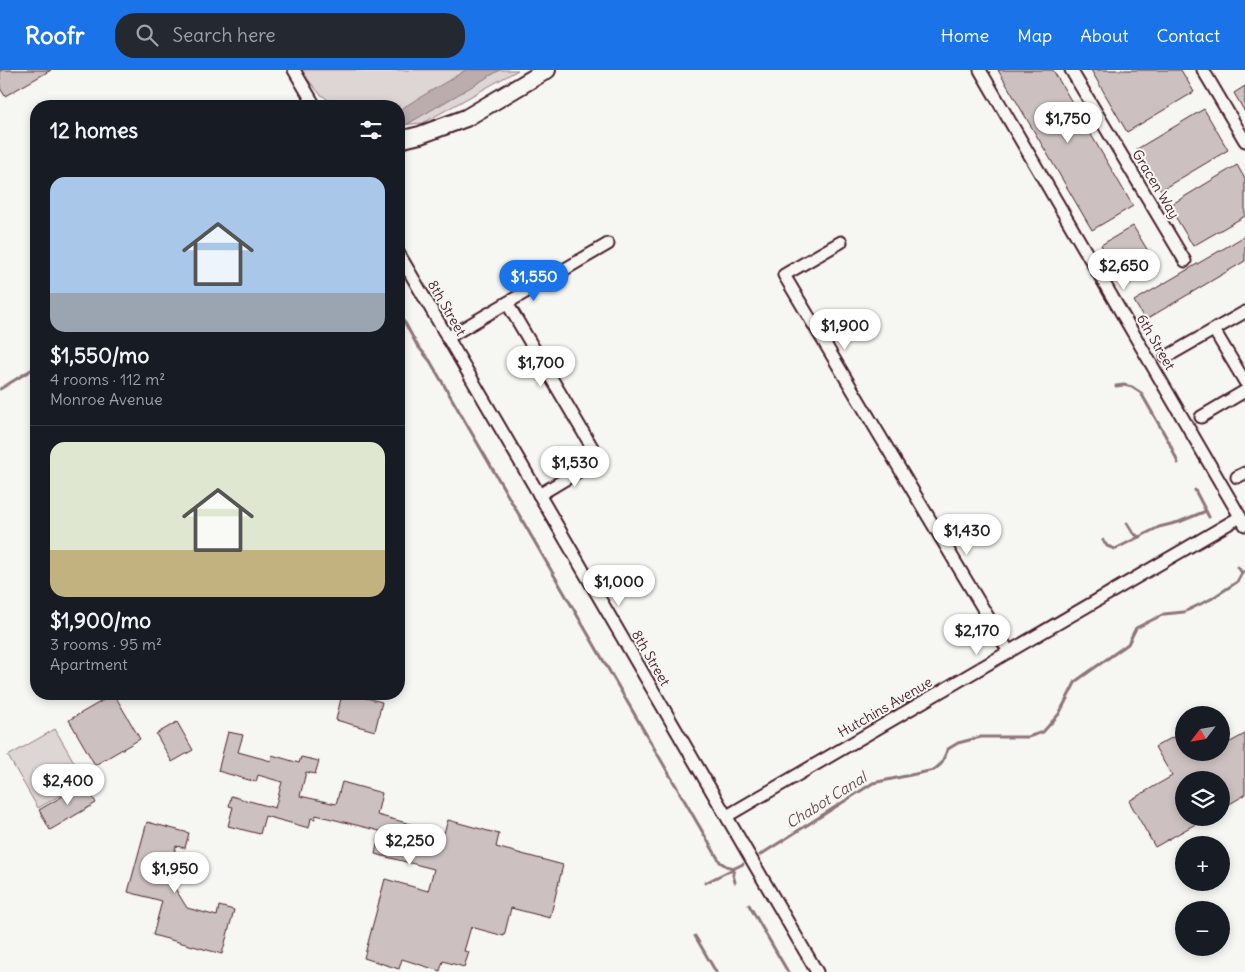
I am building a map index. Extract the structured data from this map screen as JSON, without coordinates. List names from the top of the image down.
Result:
{
  "streets": {
    "street": [
      "Gracen Way",
      "8th Street",
      "6th Street",
      "Hutchins Avenue"
    ]
  },
  "crossings": [
    ["8th Street", "Hutchins Avenue"],
    ["6th Street", "Hutchins Avenue"]
  ],
  "water": ["Chabot Canal"],
  "north": "bottom left",
  "page": {
    "header": "Roofr",
    "search": "Search here",
    "nav": [
      "Home",
      "Map",
      "About",
      "Contact"
    ],
    "heading": "12 homes",
    "price": [
      "$1,750",
      "$2,650",
      "$1,550",
      "$1,900",
      "$1,700",
      "$1,530",
      "$1,430",
      "$1,000",
      "$2,170",
      "$2,400",
      "$2,250",
      "$1,950"
    ],
    "list": [
      {
        "name": "$1,550/mo",
        "note": "4 rooms · 112 m² · Monroe Avenue"
      },
      {
        "name": "$1,900/mo",
        "note": "3 rooms · 95 m² · Apartment"
      }
    ],
    "map_buttons": ["+", "−"]
  }
}
